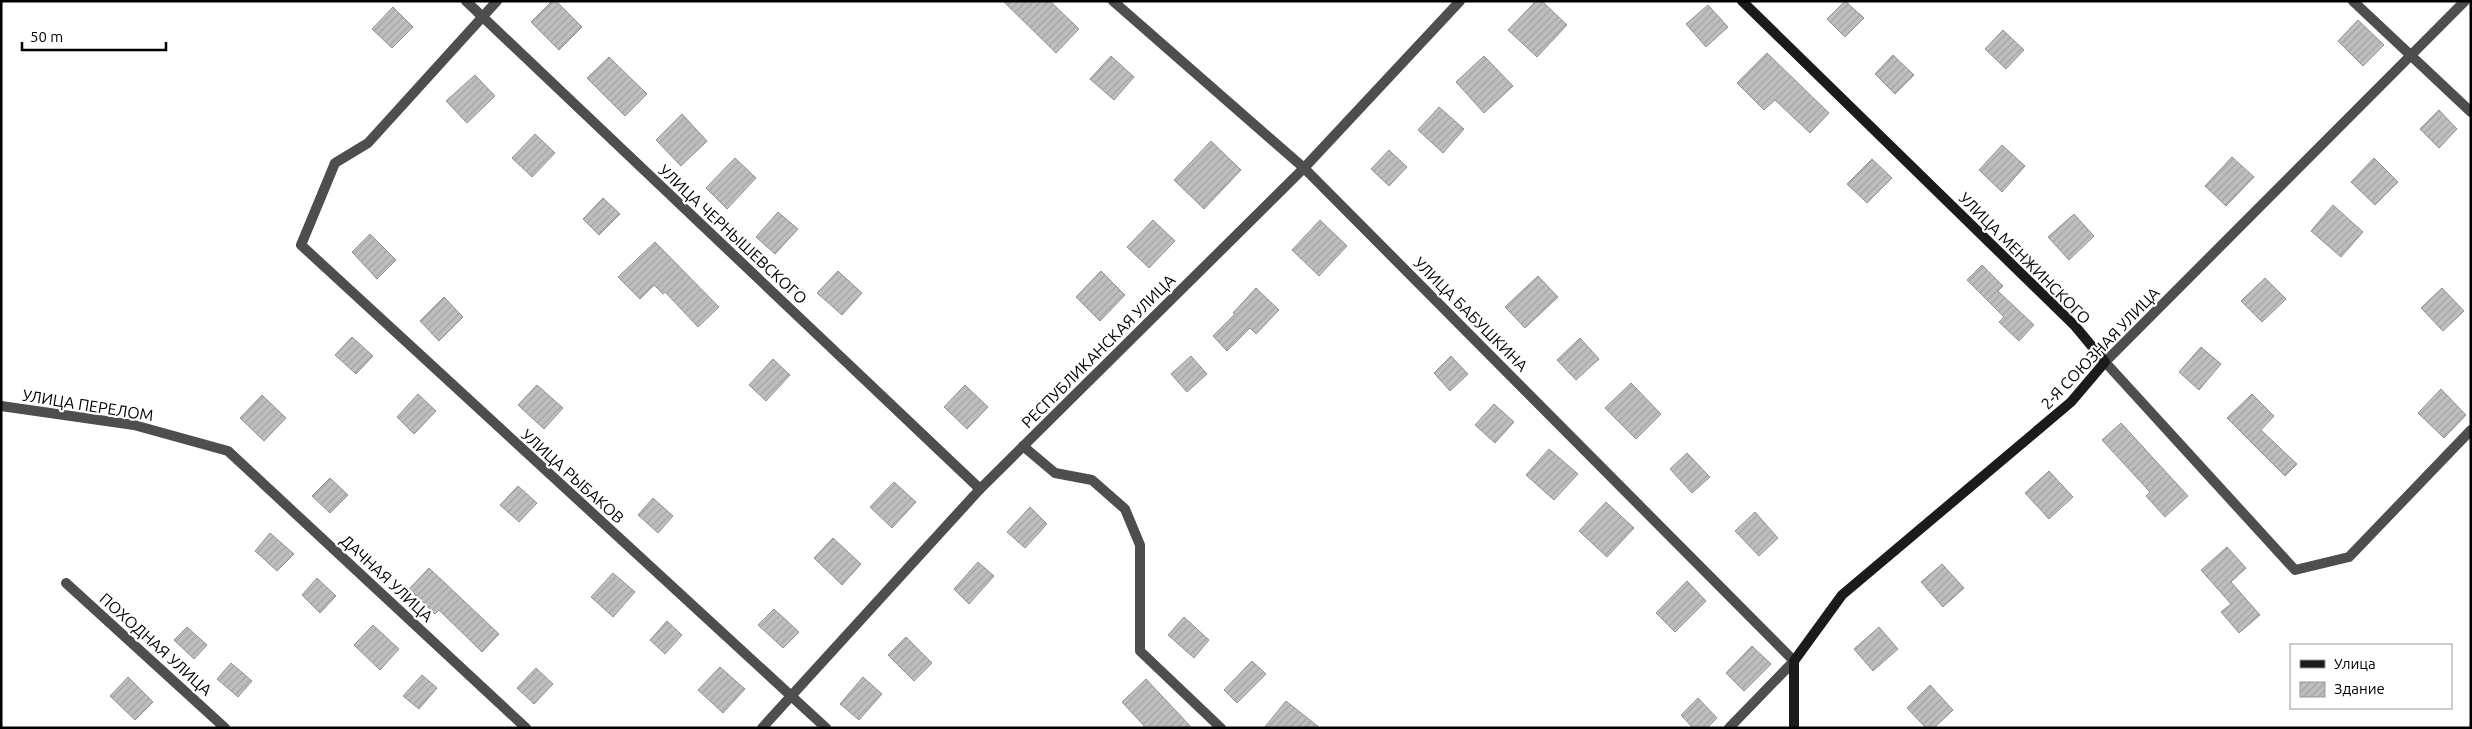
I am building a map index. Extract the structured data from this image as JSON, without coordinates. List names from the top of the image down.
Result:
{
  "streets": {
    "main road": ["УЛИЦА МЕНЖИНСКОГО", "2-Я СОЮЗНАЯ УЛИЦА"],
    "street": [
      "УЛИЦА ЧЕРНЫШЕВСКОГО",
      "УЛИЦА БАБУШКИНА",
      "РЕСПУБЛИКАНСКАЯ УЛИЦА",
      "УЛИЦА ПЕРЕЛОМ",
      "УЛИЦА РЫБАКОВ",
      "ДАЧНАЯ УЛИЦА",
      "ПОХОДНАЯ УЛИЦА"
    ]
  },
  "crossings": [
    ["УЛИЦА ЧЕРНЫШЕВСКОГО", "РЕСПУБЛИКАНСКАЯ УЛИЦА"],
    ["УЛИЦА ЧЕРНЫШЕВСКОГО", "УЛИЦА РЫБАКОВ"],
    ["УЛИЦА МЕНЖИНСКОГО", "2-Я СОЮЗНАЯ УЛИЦА"],
    ["УЛИЦА БАБУШКИНА", "2-Я СОЮЗНАЯ УЛИЦА"],
    ["УЛИЦА БАБУШКИНА", "РЕСПУБЛИКАНСКАЯ УЛИЦА"],
    ["РЕСПУБЛИКАНСКАЯ УЛИЦА", "УЛИЦА РЫБАКОВ"],
    ["УЛИЦА ПЕРЕЛОМ", "ДАЧНАЯ УЛИЦА"]
  ],
  "legend": ["Улица", "Здание"],
  "scale_bar": "50 m"
}
